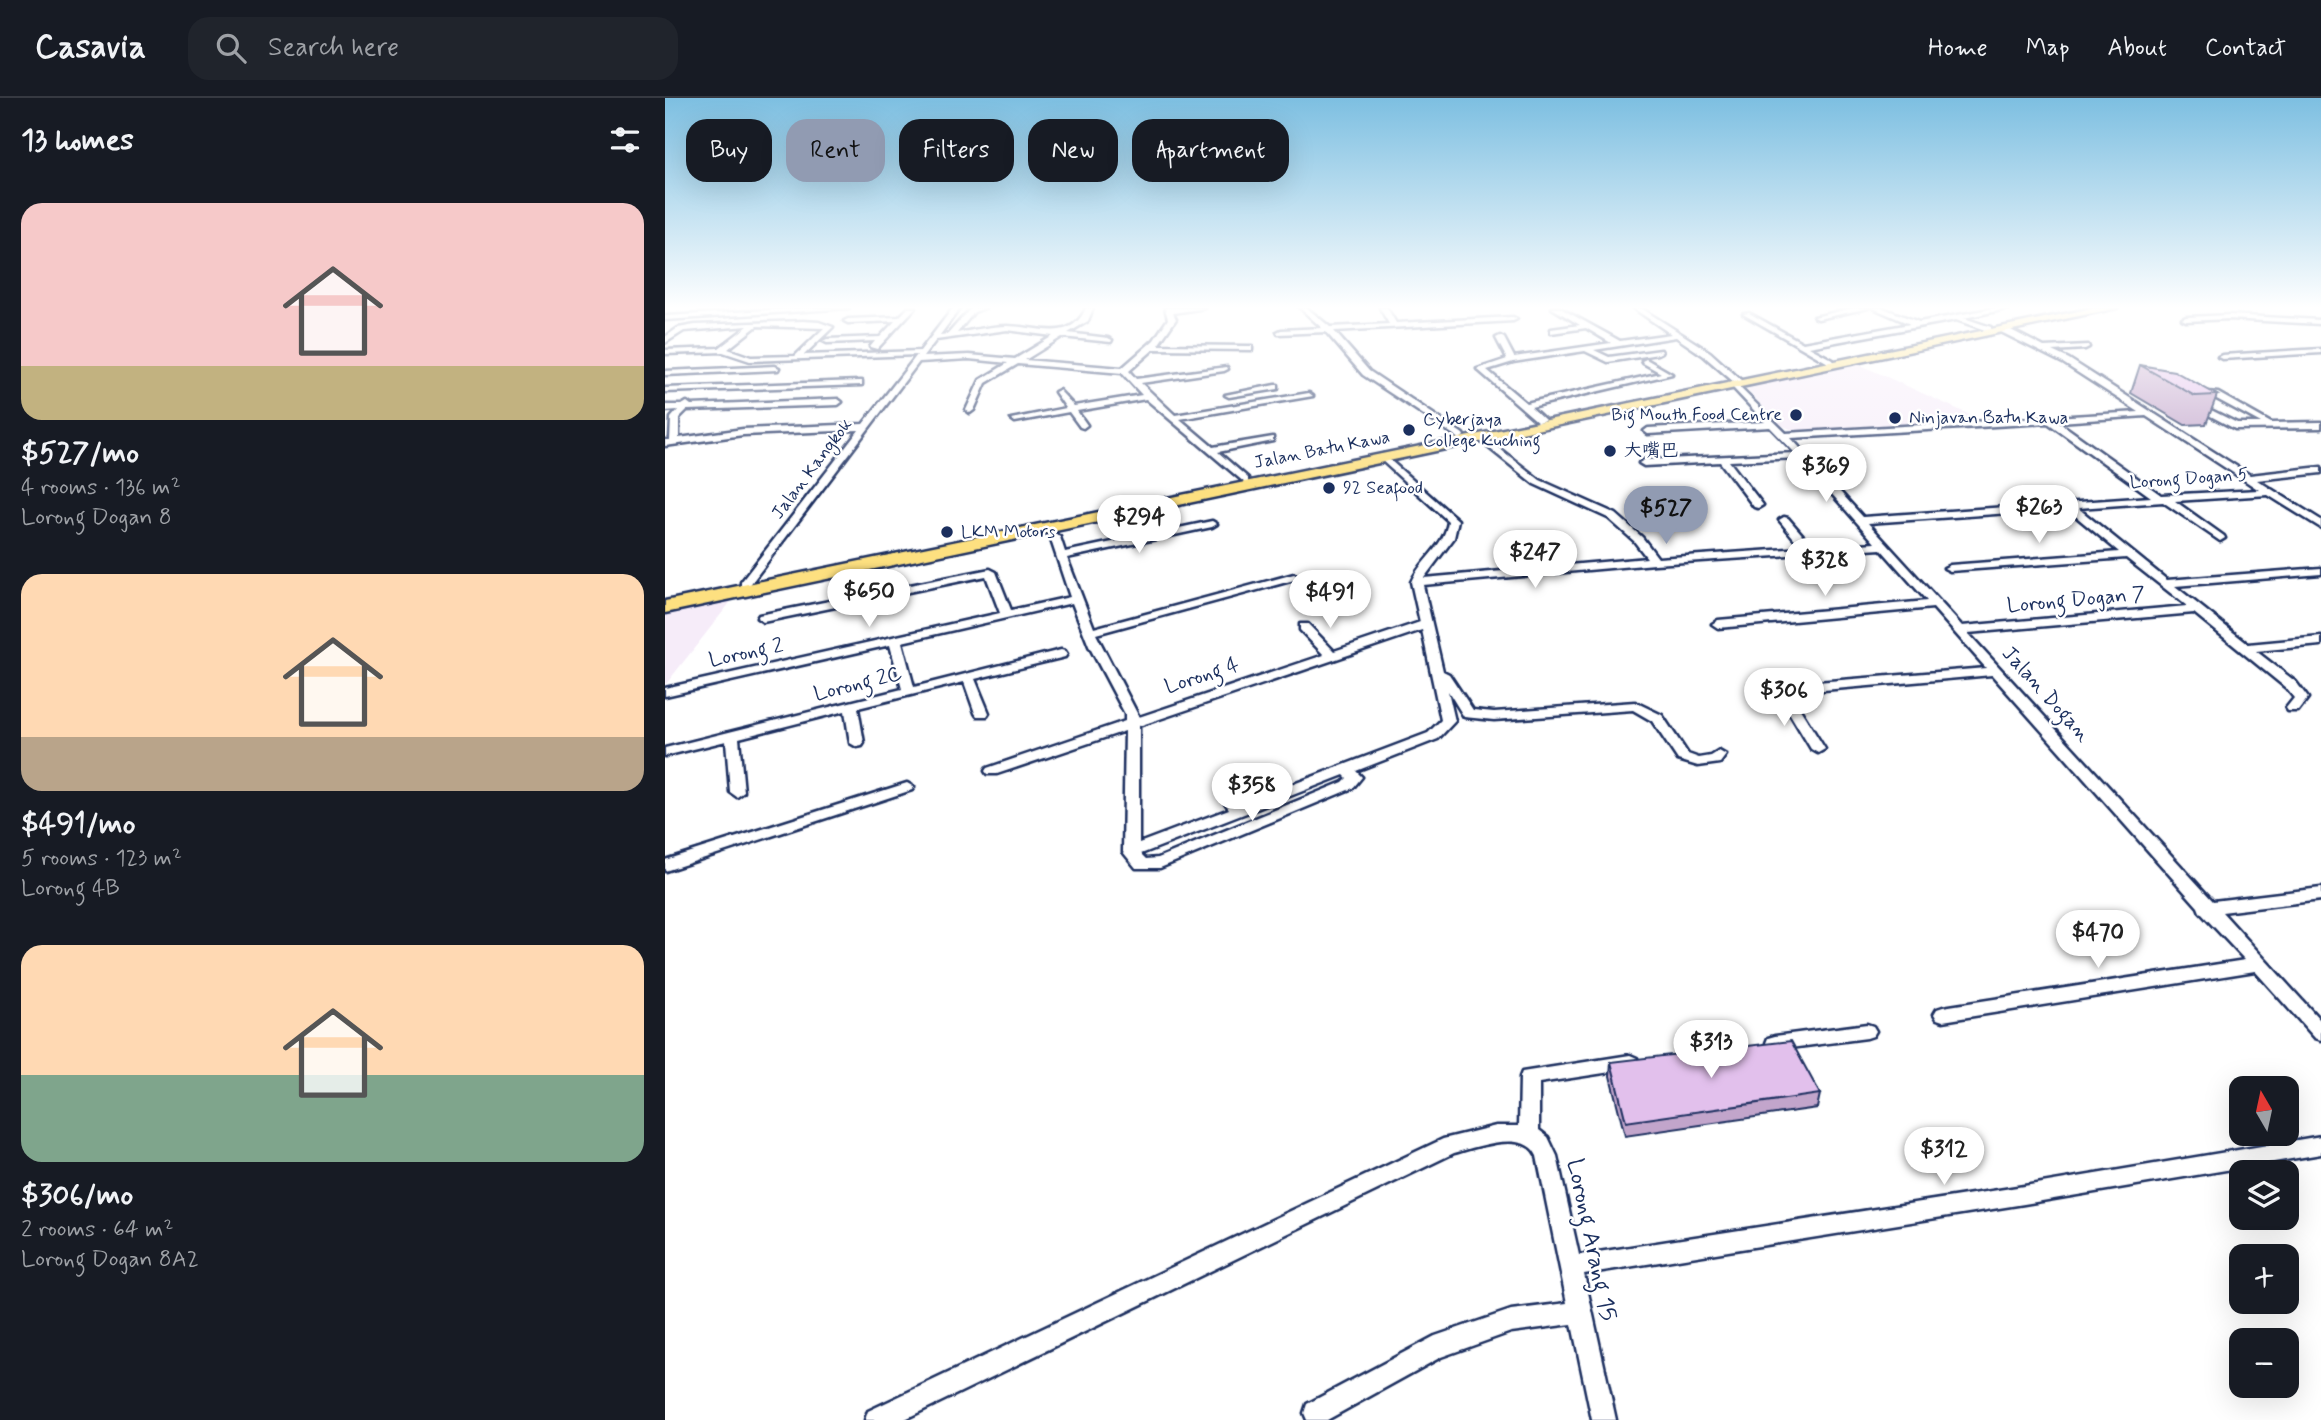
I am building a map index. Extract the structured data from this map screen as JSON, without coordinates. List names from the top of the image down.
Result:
{
  "streets": {
    "highway": ["Jalan Batu Kawa"],
    "street": [
      "Jalan Kangkok",
      "Lorong Dogan 5",
      "Lorong Dogan 7",
      "Lorong 2",
      "Lorong 4",
      "Lorong 2C",
      "Jalan Dogan",
      "Lorong Arang 15"
    ]
  },
  "crossings": [
    ["Jalan Batu Kawa", "Jalan Kangkok"],
    ["Jalan Batu Kawa", "Jalan Dogan"],
    ["Lorong Dogan 5", "Jalan Dogan"],
    ["Lorong Dogan 7", "Jalan Dogan"]
  ],
  "places": [
    "Big Mouth Food Centre",
    "Ninjavan Batu Kawa",
    "Cyberjaya College Kuching",
    "大嘴巴",
    "92 Seafood",
    "LKM Motors"
  ],
  "north": "top",
  "page": {
    "header": "Casavia",
    "search": "Search here",
    "nav": [
      "Home",
      "Map",
      "About",
      "Contact"
    ],
    "heading": "13 homes",
    "chip": [
      "Buy",
      "Rent",
      "Filters",
      "New",
      "Apartment"
    ],
    "list": [
      {
        "name": "$527/mo",
        "note": "4 rooms · 136 m² · Lorong Dogan 8"
      },
      {
        "name": "$491/mo",
        "note": "5 rooms · 123 m² · Lorong 4B"
      },
      {
        "name": "$306/mo",
        "note": "2 rooms · 64 m² · Lorong Dogan 8A2"
      }
    ],
    "price": [
      "$369",
      "$263",
      "$527",
      "$294",
      "$247",
      "$328",
      "$650",
      "$491",
      "$306",
      "$358",
      "$470",
      "$313",
      "$312"
    ],
    "map_buttons": ["+", "−"]
  }
}
